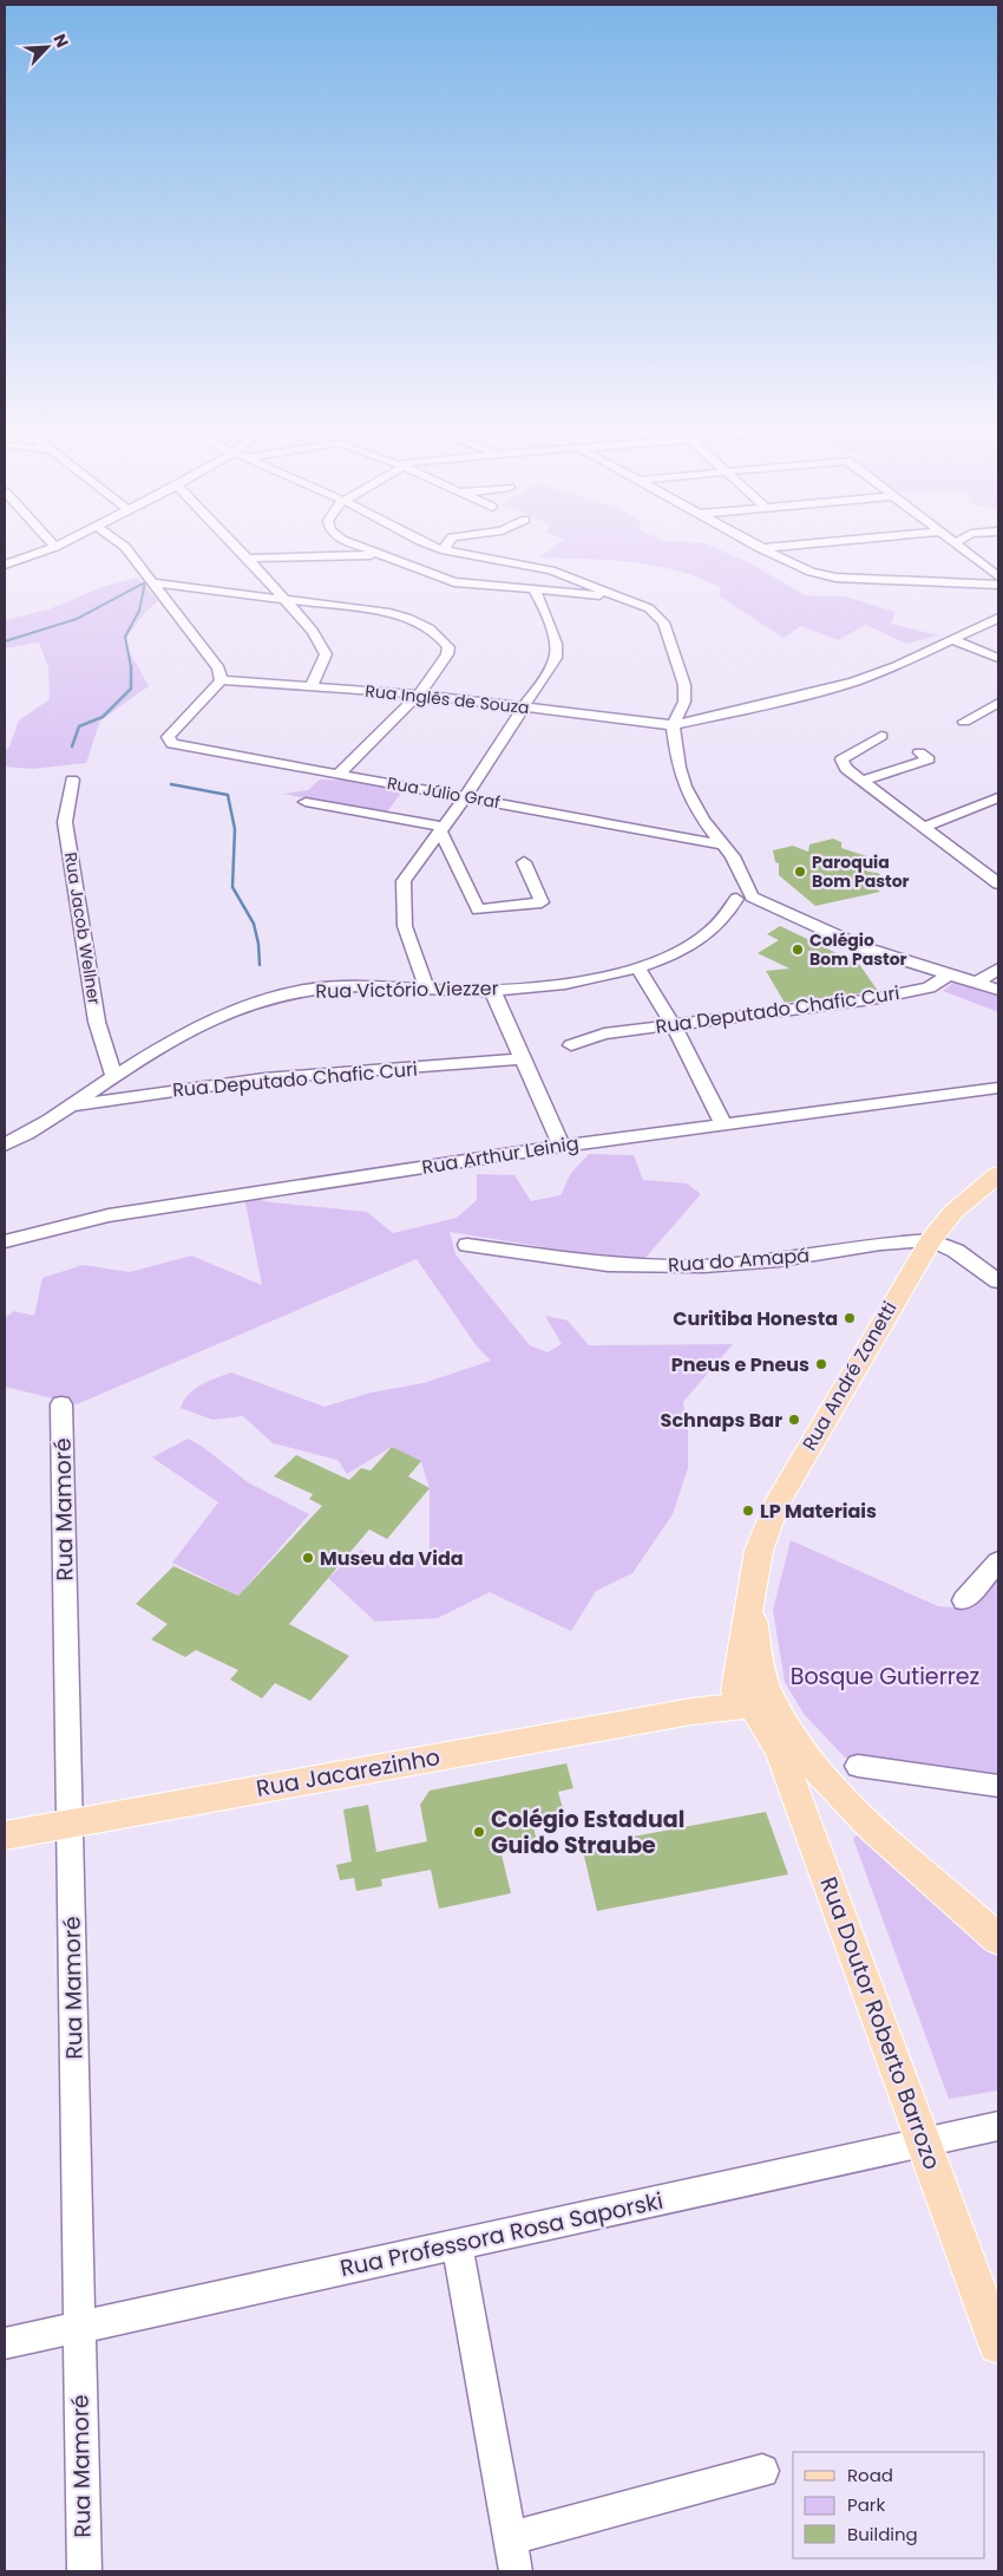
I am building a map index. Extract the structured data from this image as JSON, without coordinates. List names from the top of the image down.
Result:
{
  "streets": {
    "main road": ["Rua André Zanetti", "Rua Jacarezinho", "Rua Doutor Roberto Barrozo"],
    "street": [
      "Rua Inglês de Souza",
      "Rua Júlio Graf",
      "Rua Jacob Wellner",
      "Rua Victório Viezzer",
      "Rua Deputado Chafic Curi",
      "Rua Arthur Leinig",
      "Rua do Amapá",
      "Rua Mamoré",
      "Rua Professora Rosa Saporski"
    ]
  },
  "crossings": [
    ["Rua Inglês de Souza", "Rua Júlio Graf"],
    ["Rua Jacob Wellner", "Rua Victório Viezzer"],
    ["Rua Victório Viezzer", "Rua Deputado Chafic Curi"],
    ["Rua do Amapá", "Rua André Zanetti"],
    ["Rua André Zanetti", "Rua Jacarezinho"],
    ["Rua André Zanetti", "Rua Doutor Roberto Barrozo"],
    ["Rua Mamoré", "Rua Jacarezinho"],
    ["Rua Mamoré", "Rua Professora Rosa Saporski"],
    ["Rua Jacarezinho", "Rua Doutor Roberto Barrozo"],
    ["Rua Doutor Roberto Barrozo", "Rua Professora Rosa Saporski"]
  ],
  "parks": ["Bosque Gutierrez"],
  "places": [
    "Paroquia Bom Pastor",
    "Colégio Bom Pastor",
    "Curitiba Honesta",
    "Pneus e Pneus",
    "Schnaps Bar",
    "LP Materiais",
    "Museu da Vida",
    "Colégio Estadual Guido Straube"
  ],
  "legend": ["Road", "Park", "Building"],
  "north": "top right"
}
